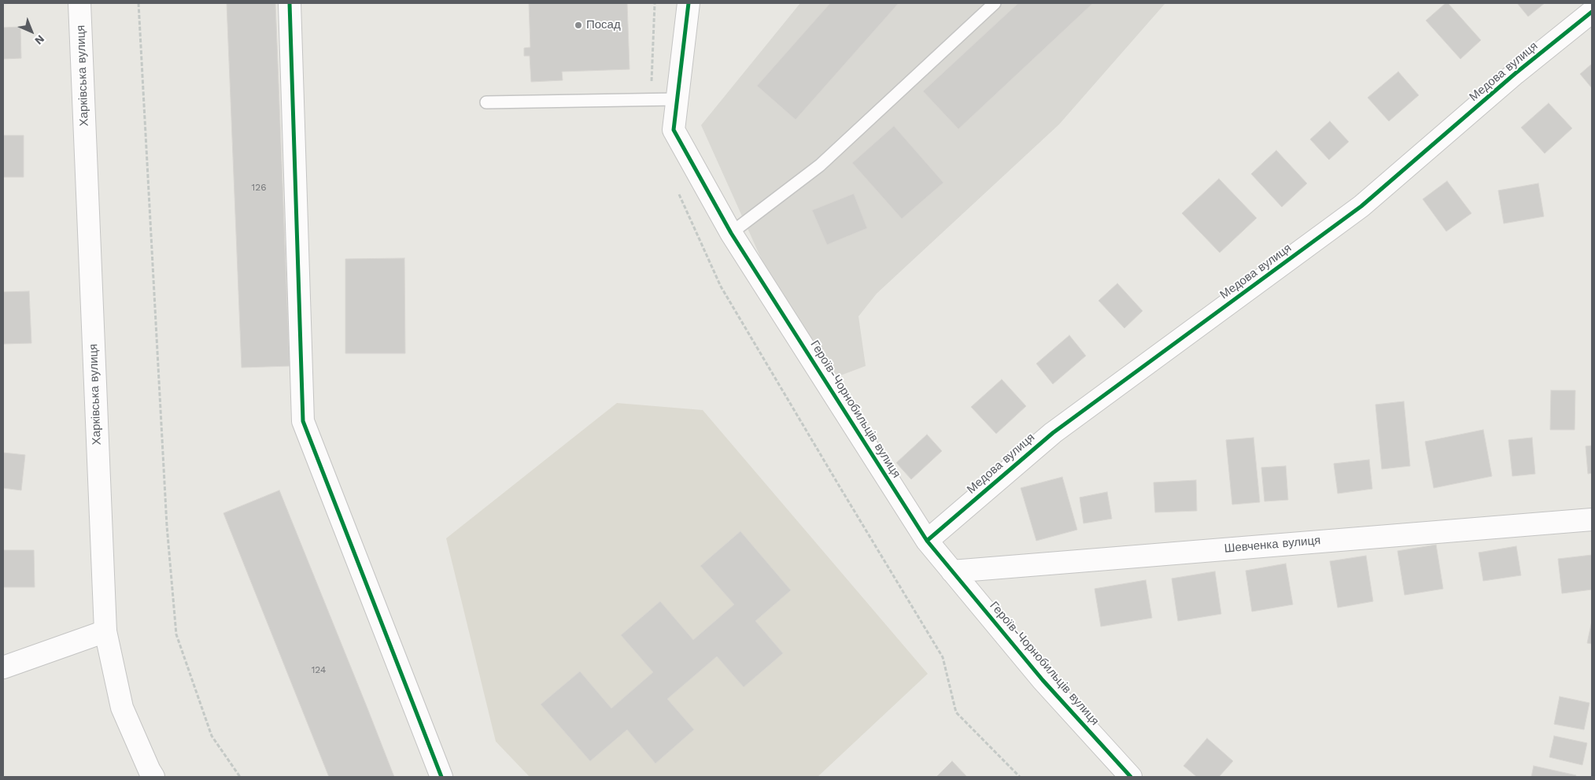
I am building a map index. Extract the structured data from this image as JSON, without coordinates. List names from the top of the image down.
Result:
{
  "streets": {
    "street": [
      "Медова вулиця",
      "Харківська вулиця",
      "Героїв-Чорнобильців вулиця",
      "Шевченка вулиця"
    ]
  },
  "crossings": [
    ["Медова вулиця", "Героїв-Чорнобильців вулиця"],
    ["Героїв-Чорнобильців вулиця", "Шевченка вулиця"]
  ],
  "places": ["Посад"],
  "house_numbers": ["126", "124"],
  "north": "bottom right"
}
